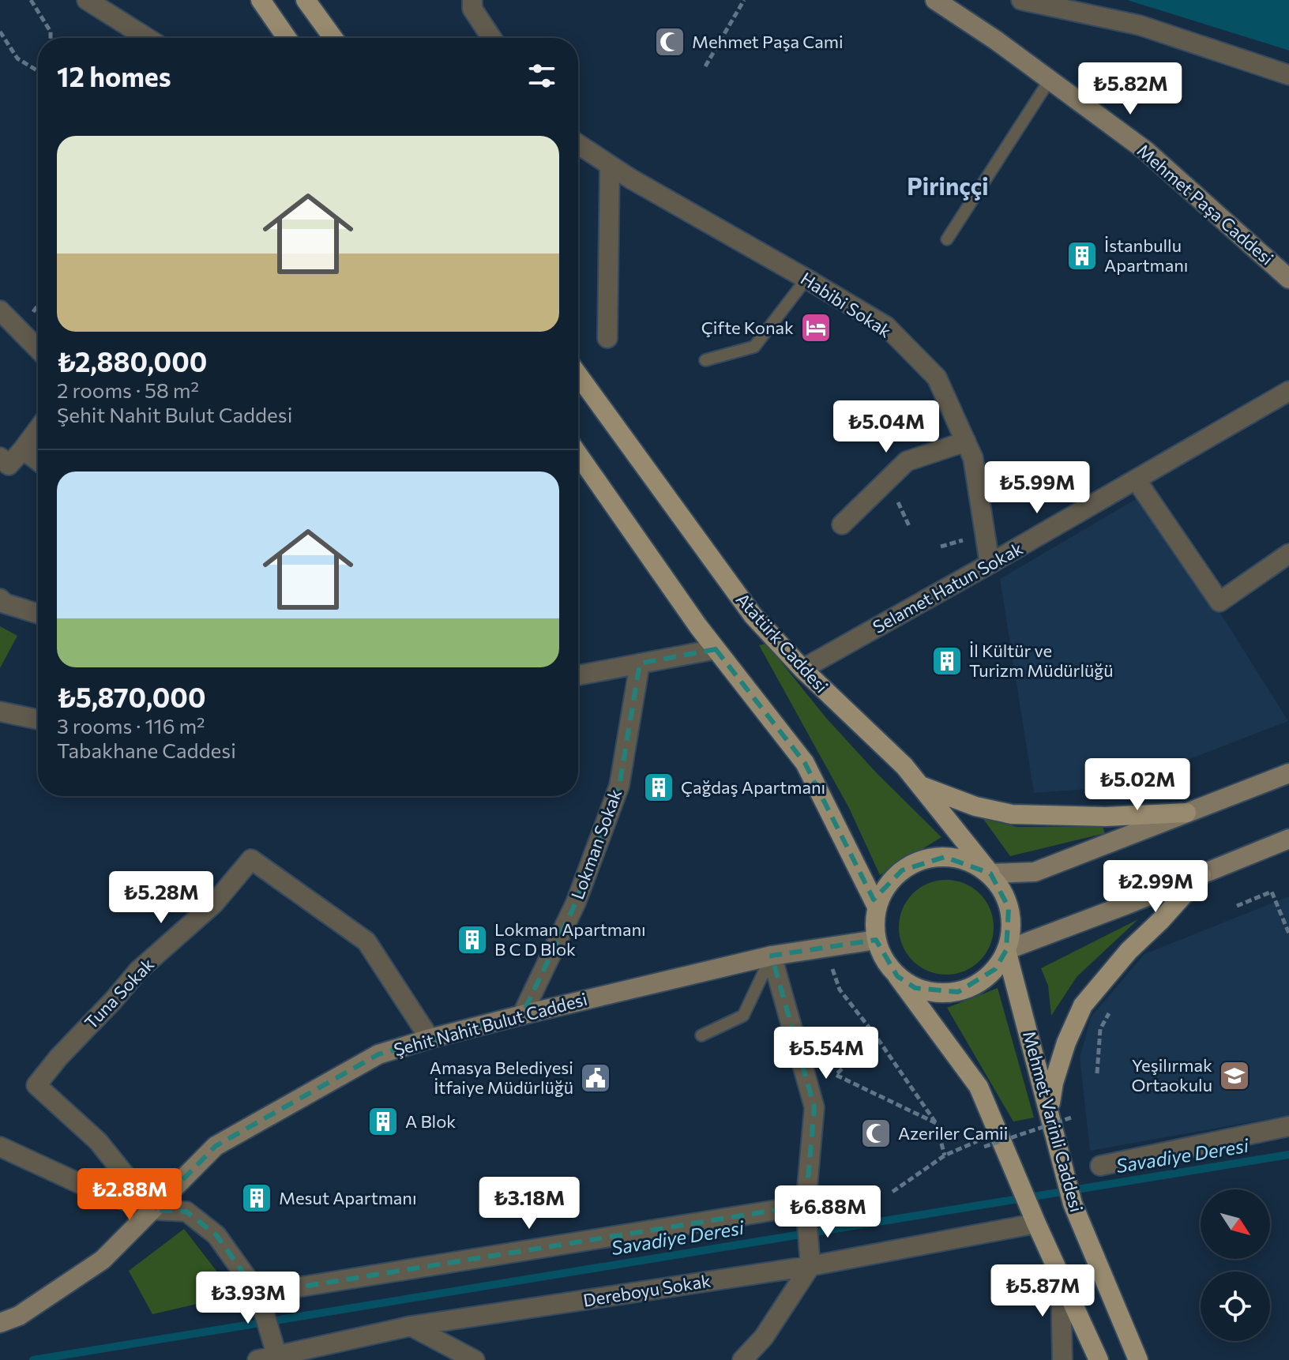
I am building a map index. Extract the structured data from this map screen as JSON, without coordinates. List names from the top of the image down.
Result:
{
  "streets": {
    "main road": ["Atatürk Caddesi", "Mehmet Varinli Caddesi"],
    "street": [
      "Mehmet Paşa Caddesi",
      "Habibi Sokak",
      "Selamet Hatun Sokak",
      "Lokman Sokak",
      "Tuna Sokak",
      "Şehit Nahit Bulut Caddesi",
      "Dereboyu Sokak"
    ]
  },
  "crossings": [
    ["Habibi Sokak", "Selamet Hatun Sokak"],
    ["Selamet Hatun Sokak", "Atatürk Caddesi"],
    ["Atatürk Caddesi", "Şehit Nahit Bulut Caddesi"],
    ["Atatürk Caddesi", "Mehmet Varinli Caddesi"],
    ["Lokman Sokak", "Şehit Nahit Bulut Caddesi"],
    ["Tuna Sokak", "Şehit Nahit Bulut Caddesi"],
    ["Şehit Nahit Bulut Caddesi", "Mehmet Varinli Caddesi"]
  ],
  "districts": ["Pirinççi"],
  "water": ["Savadiye Deresi"],
  "places": {
    "mosque": ["Mehmet Paşa Cami", "Azeriler Camii"],
    "building": [
      "İstanbullu Apartmanı",
      "İl Kültür ve Turizm Müdürlüğü",
      "Çağdaş Apartmanı",
      "Lokman Apartmanı B C D Blok",
      "A Blok",
      "Mesut Apartmanı"
    ],
    "hotel": ["Çifte Konak"],
    "school or university": ["Yeşilırmak Ortaokulu"],
    "public building": ["Amasya Belediyesi İtfaiye Müdürlüğü"]
  },
  "north": "bottom right",
  "page": {
    "heading": "12 homes",
    "price": [
      "₺5.82M",
      "₺5.04M",
      "₺5.99M",
      "₺5.02M",
      "₺2.99M",
      "₺5.28M",
      "₺5.54M",
      "₺2.88M",
      "₺3.18M",
      "₺6.88M",
      "₺5.87M",
      "₺3.93M"
    ],
    "list": [
      {
        "name": "₺2,880,000",
        "note": "2 rooms · 58 m² · Şehit Nahit Bulut Caddesi"
      },
      {
        "name": "₺5,870,000",
        "note": "3 rooms · 116 m² · Tabakhane Caddesi"
      }
    ]
  }
}
